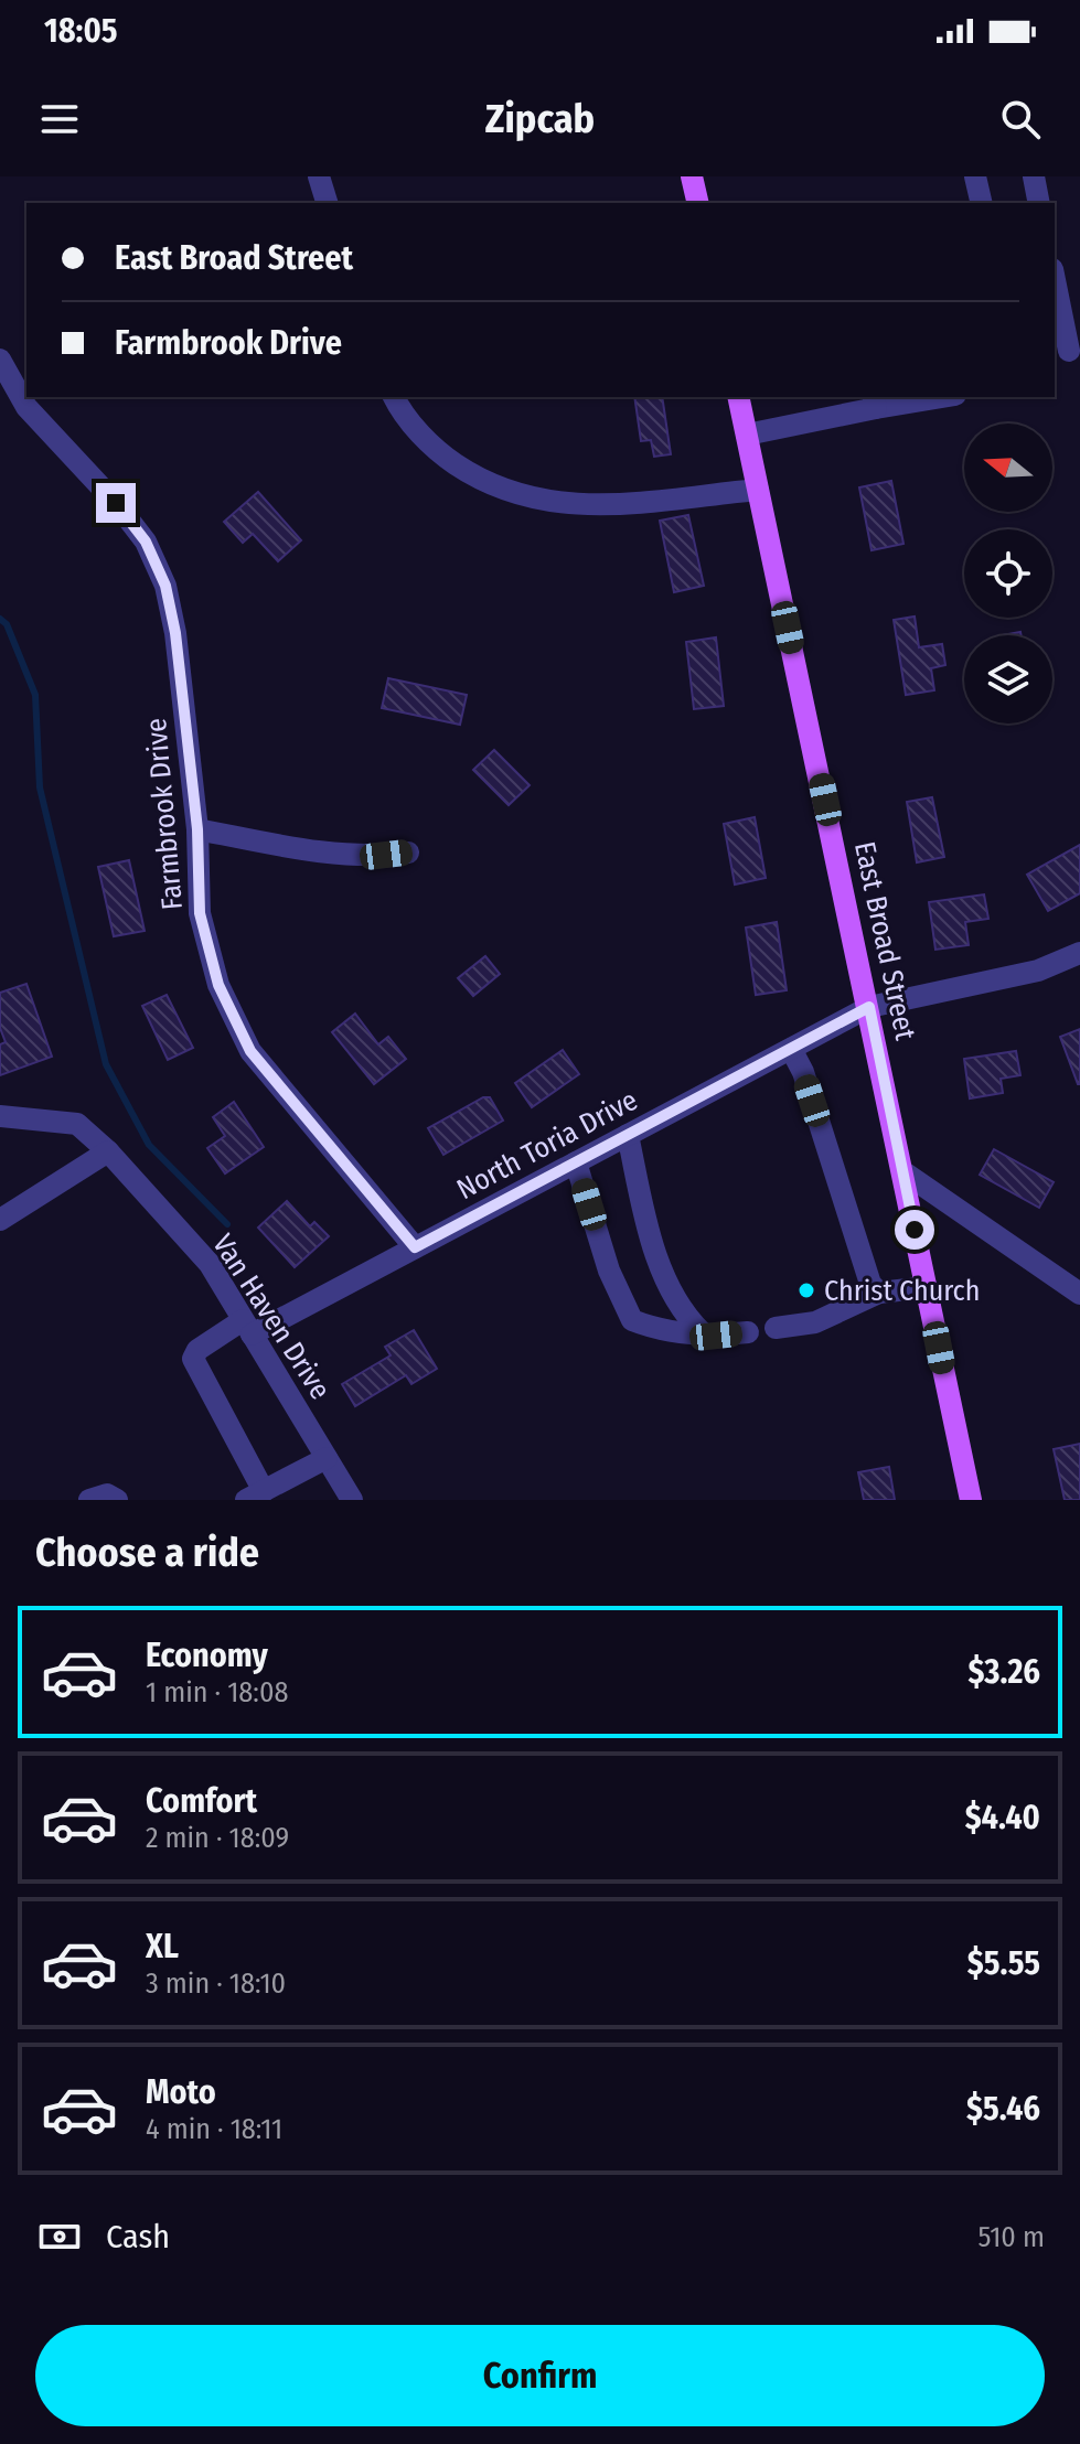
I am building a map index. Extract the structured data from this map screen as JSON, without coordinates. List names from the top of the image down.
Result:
{
  "streets": {
    "main road": ["East Broad Street"],
    "street": ["Farmbrook Drive", "North Toria Drive", "Van Haven Drive"]
  },
  "crossings": [
    ["Farmbrook Drive", "North Toria Drive"],
    ["East Broad Street", "North Toria Drive"],
    ["North Toria Drive", "Van Haven Drive"]
  ],
  "places": ["Christ Church"],
  "north": "left",
  "page": {
    "status": "18:05",
    "header": "Zipcab",
    "banner": ["East Broad Street", "Farmbrook Drive"],
    "heading": "Choose a ride",
    "list": [
      {
        "name": "Economy",
        "note": "1 min · 18:08",
        "value": "$3.26"
      },
      {
        "name": "Comfort",
        "note": "2 min · 18:09",
        "value": "$4.40"
      },
      {
        "name": "XL",
        "note": "3 min · 18:10",
        "value": "$5.55"
      },
      {
        "name": "Moto",
        "note": "4 min · 18:11",
        "value": "$5.46"
      }
    ],
    "pay": ["Cash", "510 m"],
    "buttons": "Confirm"
  }
}
